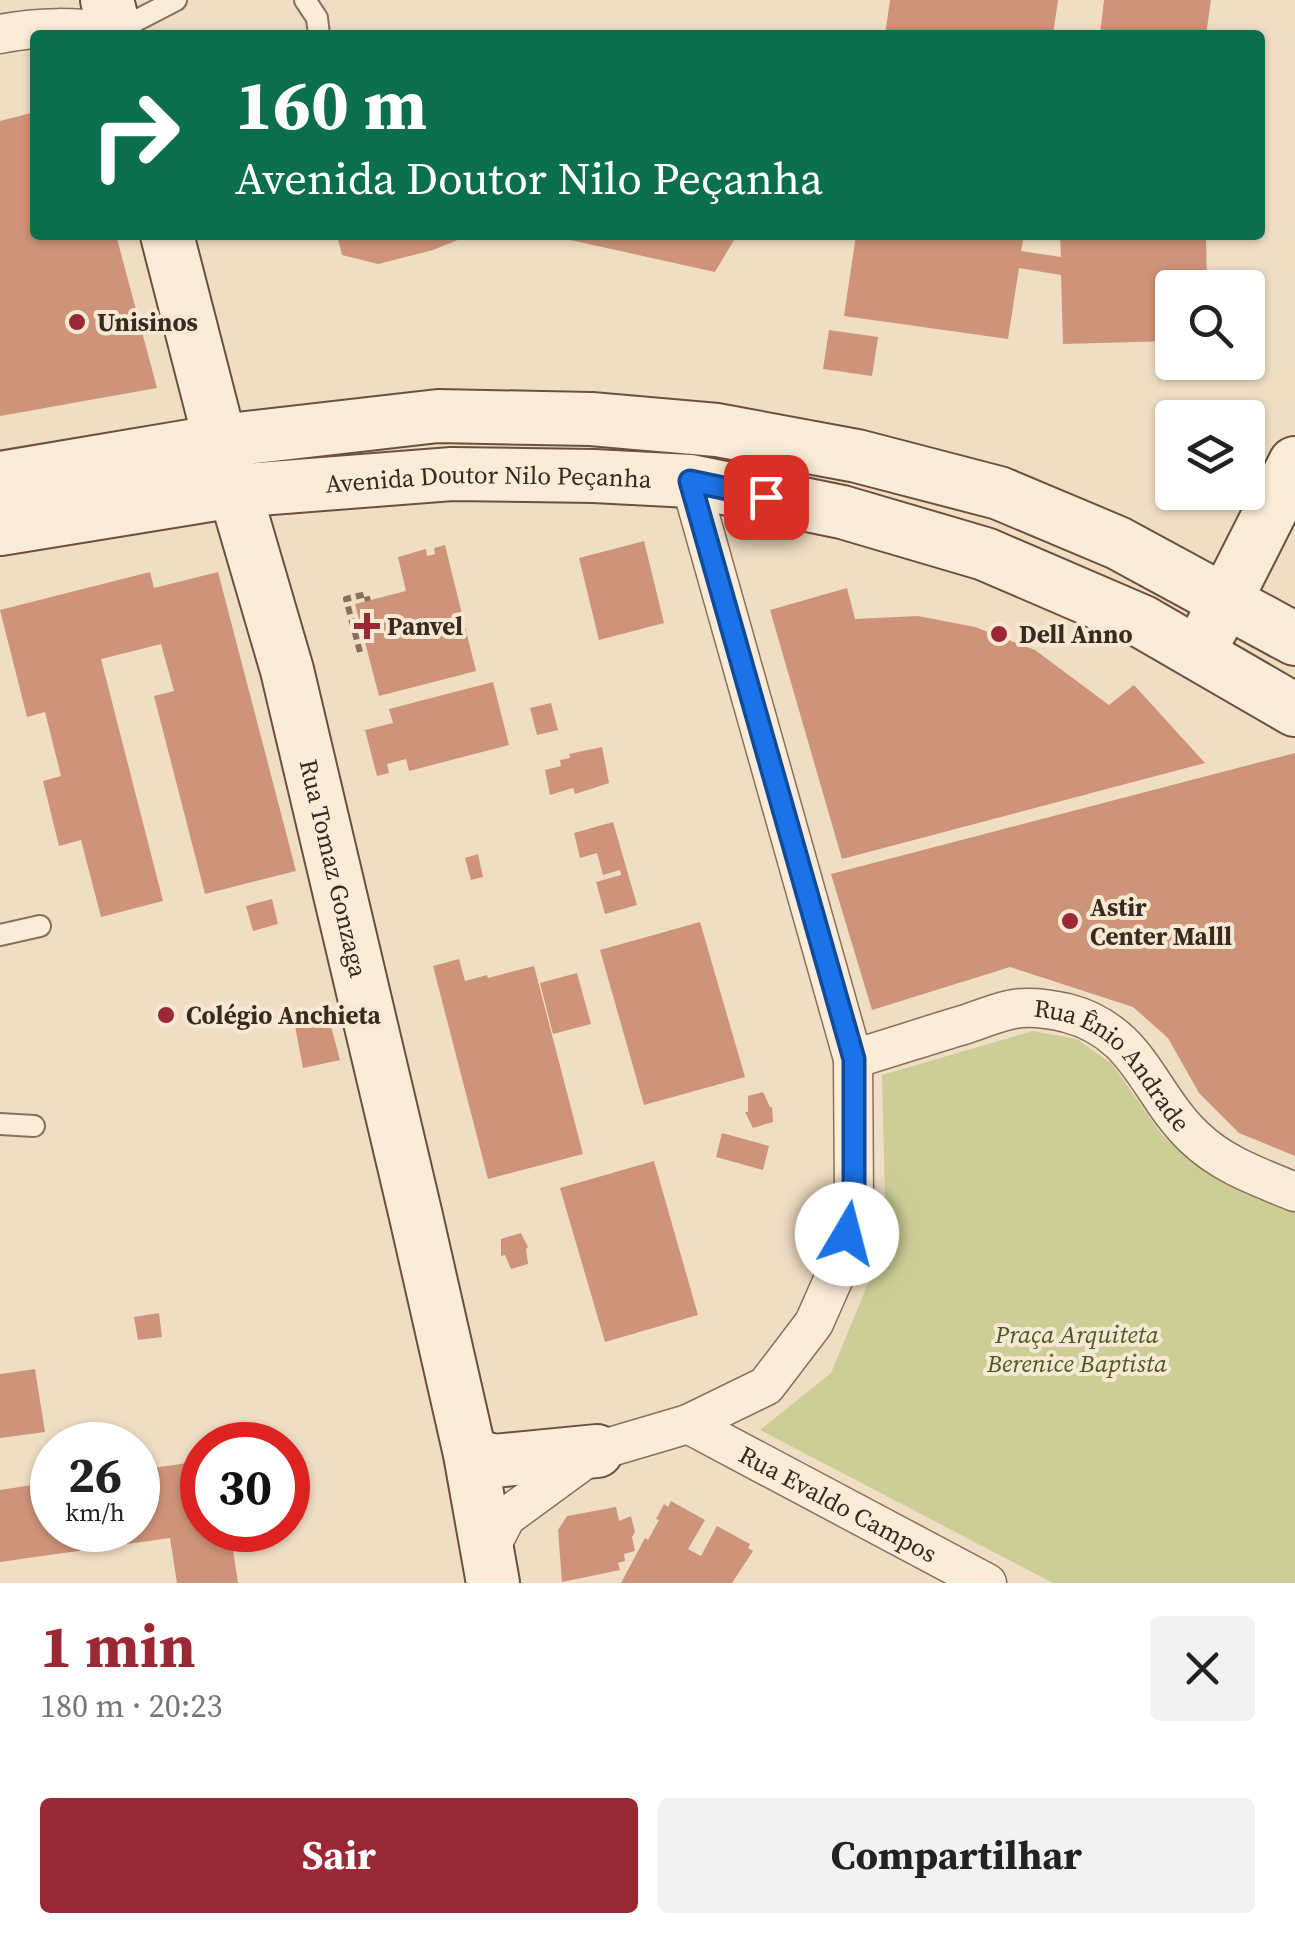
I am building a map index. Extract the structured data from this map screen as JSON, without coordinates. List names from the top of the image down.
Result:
{
  "streets": {
    "main road": ["Avenida Doutor Nilo Peçanha", "Rua Tomaz Gonzaga"],
    "street": ["Rua Ênio Andrade", "Rua Evaldo Campos"]
  },
  "crossings": [
    ["Avenida Doutor Nilo Peçanha", "Rua Tomaz Gonzaga"]
  ],
  "parks": ["Praça Arquiteta Berenice Baptista"],
  "places": {
    "other": [
      "Unisinos",
      "Dell Anno",
      "Astir Center Malll",
      "Colégio Anchieta"
    ],
    "health": ["Panvel"]
  },
  "page": {
    "turn": ["160 m", "Avenida Doutor Nilo Peçanha"],
    "speed": "26 km/h",
    "limit": "30",
    "heading": ["1 min", "180 m · 20:23"],
    "buttons": ["Sair", "Compartilhar"]
  }
}
